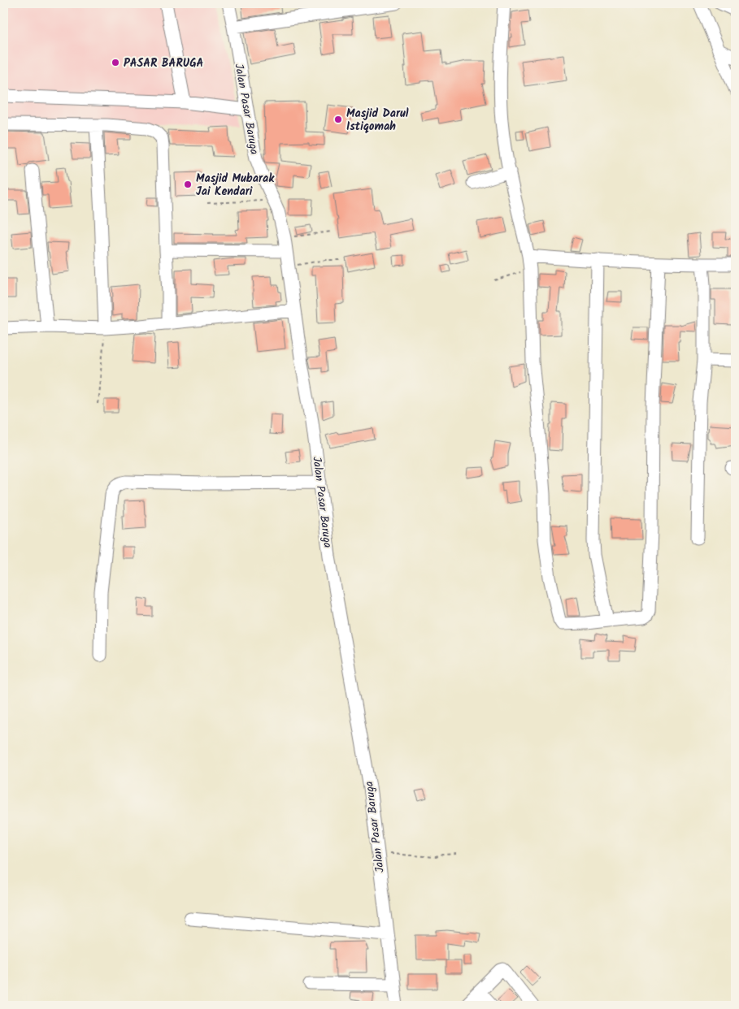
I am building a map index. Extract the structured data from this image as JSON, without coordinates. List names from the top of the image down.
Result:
{
  "streets": {
    "street": ["Jalan Pasar Baruga"]
  },
  "places": ["PASAR BARUGA", "Masjid Darul Istiqomah", "Masjid Mubarak Jai Kendari"]
}
